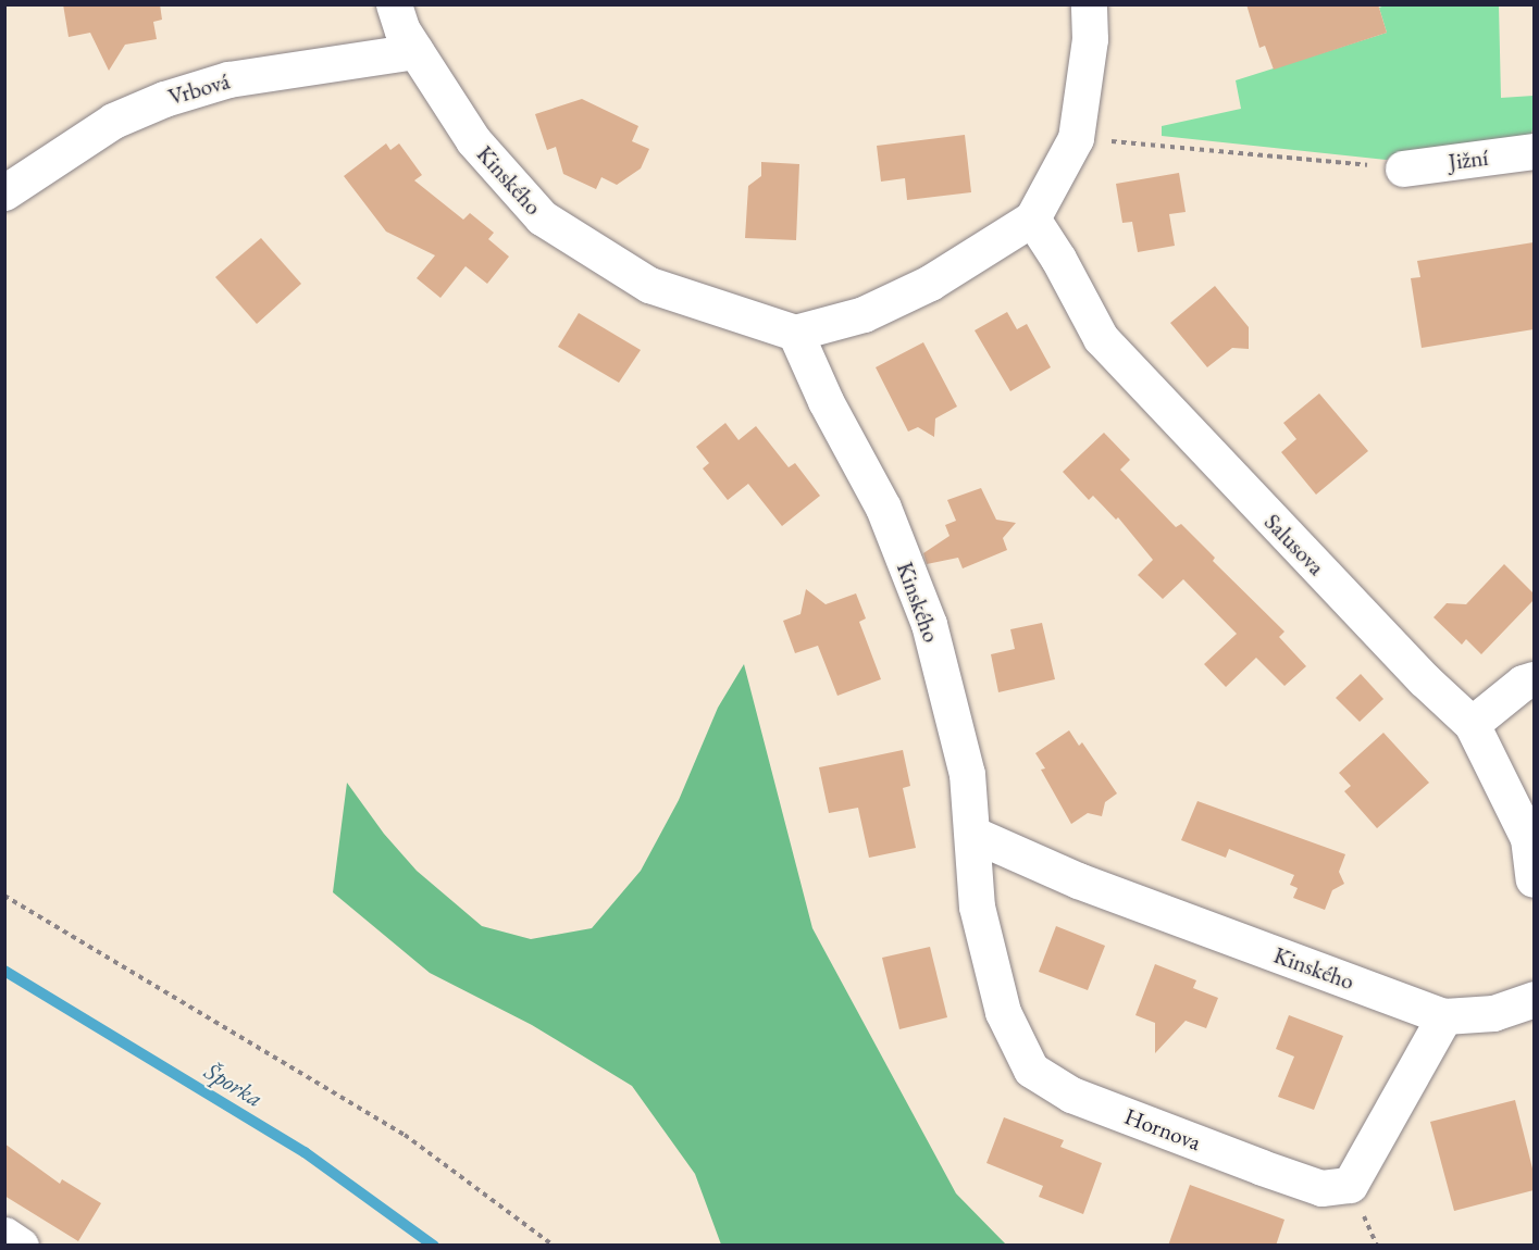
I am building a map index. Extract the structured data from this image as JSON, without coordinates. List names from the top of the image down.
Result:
{
  "streets": {
    "street": [
      "Vrbová",
      "Jižní",
      "Kinského",
      "Salusova",
      "Hornova"
    ]
  },
  "crossings": [
    ["Vrbová", "Kinského"],
    ["Kinského", "Hornova"]
  ],
  "water": ["Šporka"]
}
